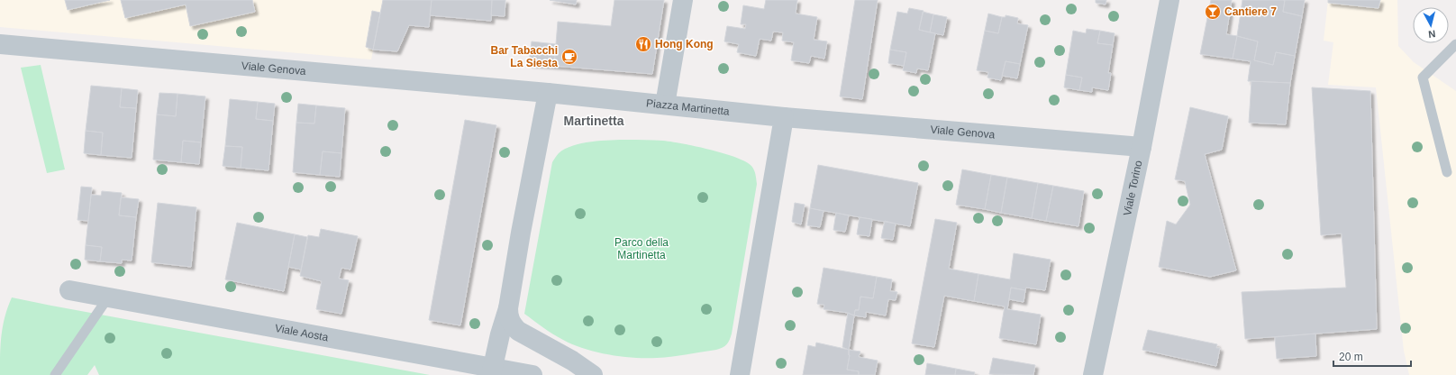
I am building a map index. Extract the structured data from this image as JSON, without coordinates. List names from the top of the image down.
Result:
{
  "streets": {
    "street": [
      "Viale Genova",
      "Piazza Martinetta",
      "Viale Torino",
      "Viale Aosta"
    ]
  },
  "crossings": [
    ["Viale Genova", "Piazza Martinetta"],
    ["Viale Genova", "Viale Torino"]
  ],
  "districts": ["Martinetta"],
  "parks": ["Parco della Martinetta"],
  "places": {
    "bar": ["Cantiere 7"],
    "restaurant": ["Hong Kong"],
    "cafe": ["Bar Tabacchi La Siesta"]
  },
  "scale_bar": "20 m",
  "north": "bottom"
}
